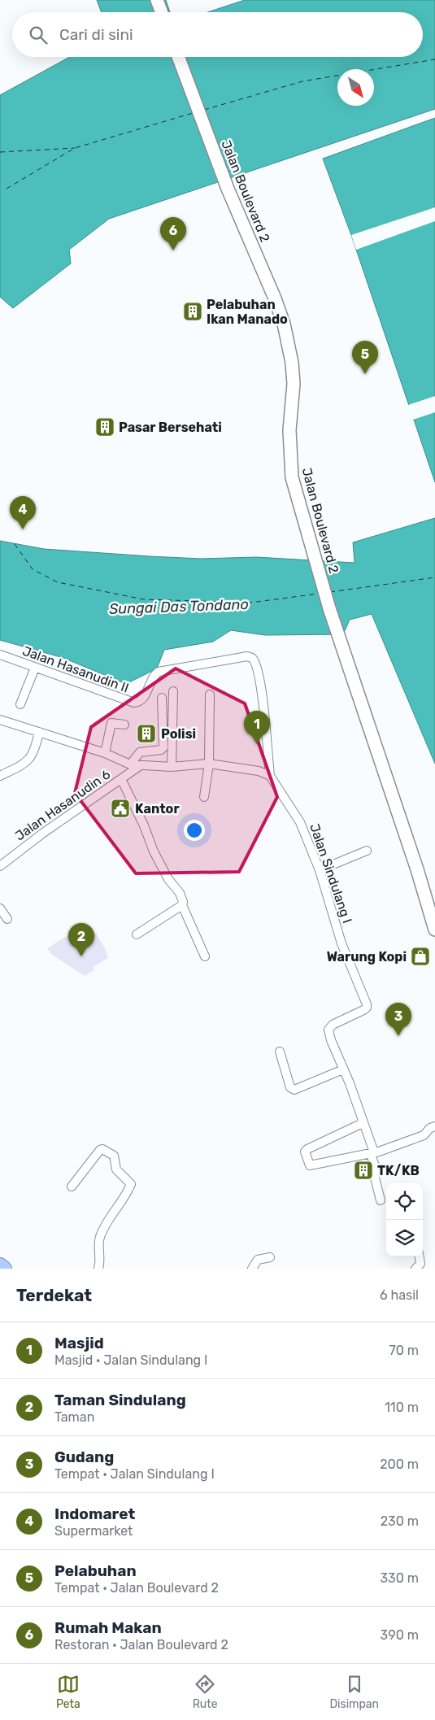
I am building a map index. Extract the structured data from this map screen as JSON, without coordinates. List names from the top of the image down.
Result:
{
  "streets": {
    "main road": ["Jalan Boulevard 2"],
    "street": ["Jalan Hasanudin II", "Jalan Hasanudin 6", "Jalan Sindulang I"]
  },
  "crossings": [
    ["Jalan Hasanudin II", "Jalan Sindulang I"]
  ],
  "water": ["Sungai Das Tondano"],
  "places": {
    "building": [
      "Pelabuhan Ikan Manado",
      "Pasar Bersehati",
      "Polisi",
      "TK/KB"
    ],
    "public building": ["Kantor"],
    "shop": ["Warung Kopi"]
  },
  "north": "bottom right",
  "page": {
    "search": "Cari di sini",
    "pins": [
      "6",
      "5",
      "4",
      "1",
      "2",
      "3"
    ],
    "heading": ["Terdekat", "6 hasil"],
    "list": [
      {
        "mark": "1",
        "name": "Masjid",
        "note": "Masjid · Jalan Sindulang I",
        "value": "70 m"
      },
      {
        "mark": "2",
        "name": "Taman Sindulang",
        "note": "Taman",
        "value": "110 m"
      },
      {
        "mark": "3",
        "name": "Gudang",
        "note": "Tempat · Jalan Sindulang I",
        "value": "200 m"
      },
      {
        "mark": "4",
        "name": "Indomaret",
        "note": "Supermarket",
        "value": "230 m"
      },
      {
        "mark": "5",
        "name": "Pelabuhan",
        "note": "Tempat · Jalan Boulevard 2",
        "value": "330 m"
      },
      {
        "mark": "6",
        "name": "Rumah Makan",
        "note": "Restoran · Jalan Boulevard 2",
        "value": "390 m"
      }
    ],
    "nav": ["Peta", "Rute", "Disimpan"]
  }
}
